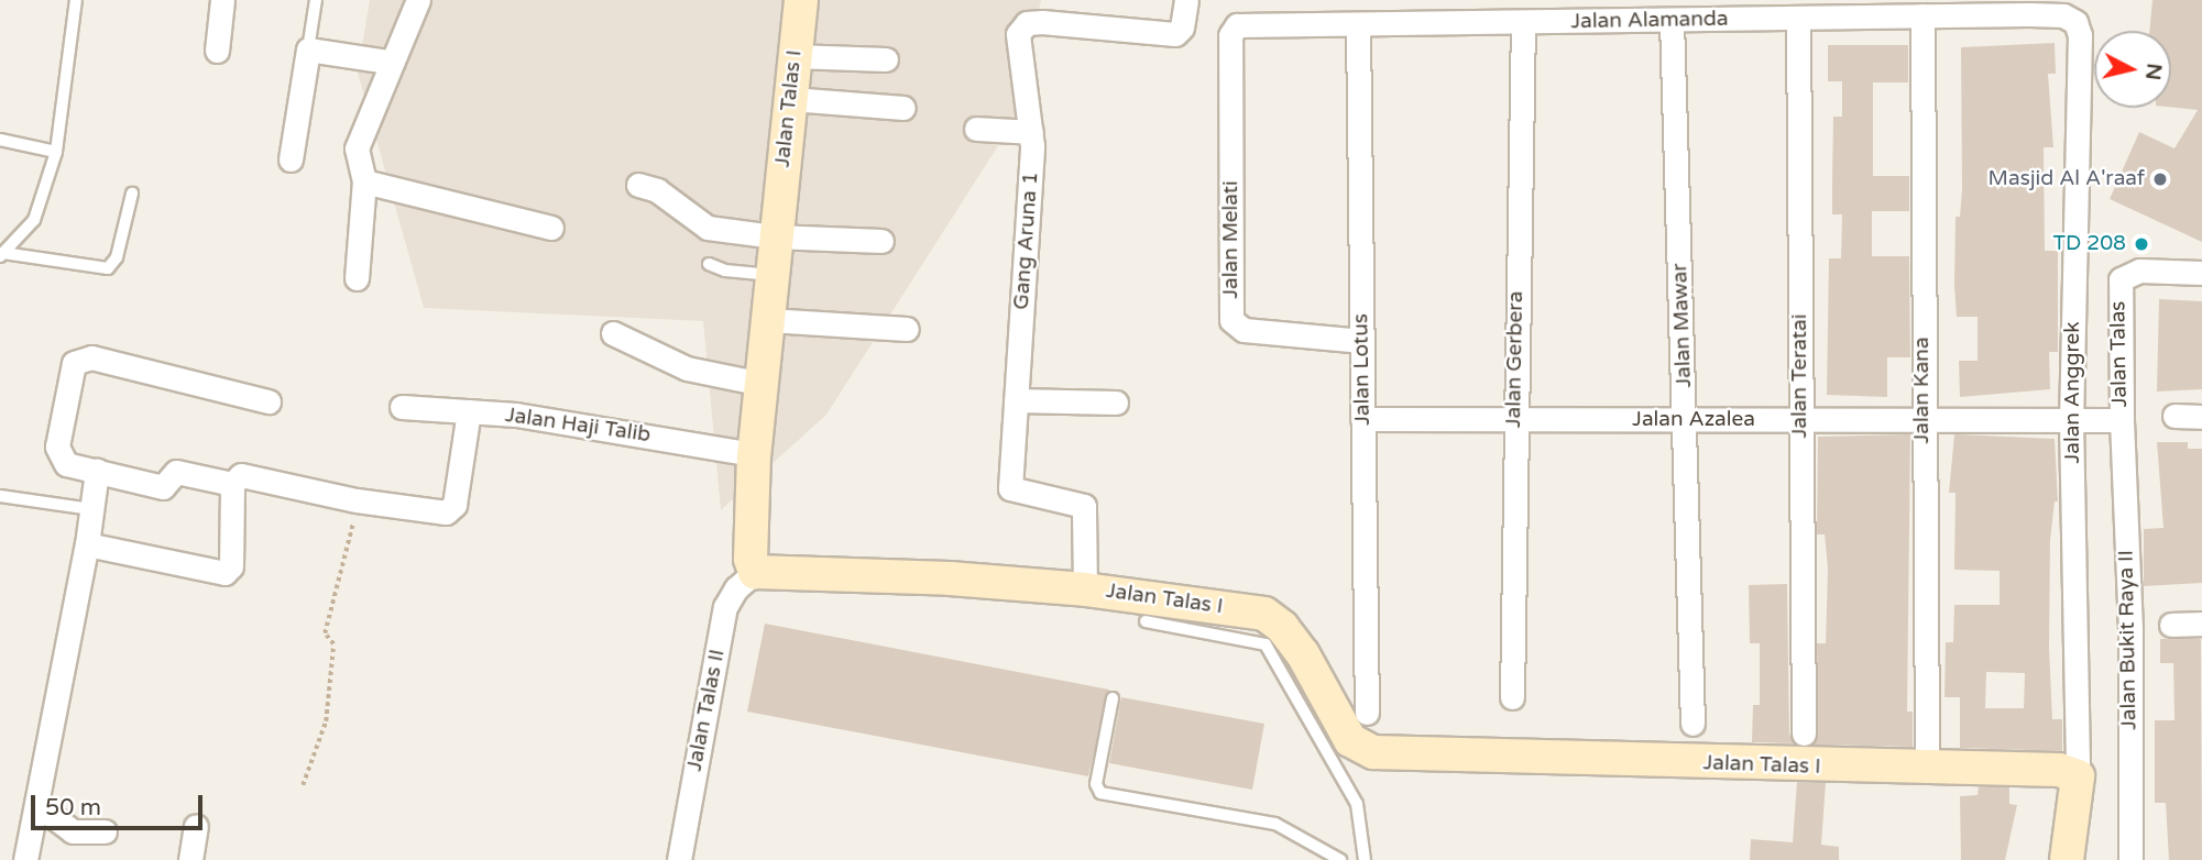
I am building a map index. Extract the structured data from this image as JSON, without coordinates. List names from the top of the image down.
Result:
{
  "streets": {
    "street": [
      "Jalan Alamanda",
      "Jalan Talas I",
      "Jalan Melati",
      "Gang Aruna 1",
      "Jalan Mawar",
      "Jalan Talas",
      "Jalan Gerbera",
      "Jalan Lotus",
      "Jalan Teratai",
      "Jalan Kana",
      "Jalan Anggrek",
      "Jalan Azalea",
      "Jalan Haji Talib",
      "Jalan Bukit Raya II",
      "Jalan Talas II"
    ]
  },
  "crossings": [
    ["Jalan Alamanda", "Jalan Melati"],
    ["Jalan Alamanda", "Jalan Mawar"],
    ["Jalan Alamanda", "Jalan Gerbera"],
    ["Jalan Alamanda", "Jalan Lotus"],
    ["Jalan Alamanda", "Jalan Teratai"],
    ["Jalan Alamanda", "Jalan Kana"],
    ["Jalan Alamanda", "Jalan Anggrek"],
    ["Jalan Talas I", "Gang Aruna 1"],
    ["Jalan Talas I", "Jalan Kana"],
    ["Jalan Talas I", "Jalan Anggrek"],
    ["Jalan Talas I", "Jalan Haji Talib"],
    ["Jalan Talas I", "Jalan Talas II"],
    ["Jalan Melati", "Jalan Lotus"],
    ["Jalan Mawar", "Jalan Azalea"],
    ["Jalan Talas", "Jalan Anggrek"],
    ["Jalan Talas", "Jalan Azalea"],
    ["Jalan Talas", "Jalan Bukit Raya II"],
    ["Jalan Gerbera", "Jalan Azalea"],
    ["Jalan Lotus", "Jalan Azalea"],
    ["Jalan Teratai", "Jalan Azalea"],
    ["Jalan Kana", "Jalan Azalea"],
    ["Jalan Anggrek", "Jalan Azalea"]
  ],
  "places": ["Masjid Al A'raaf", "TD 208"],
  "scale_bar": "50 m",
  "north": "right"
}
